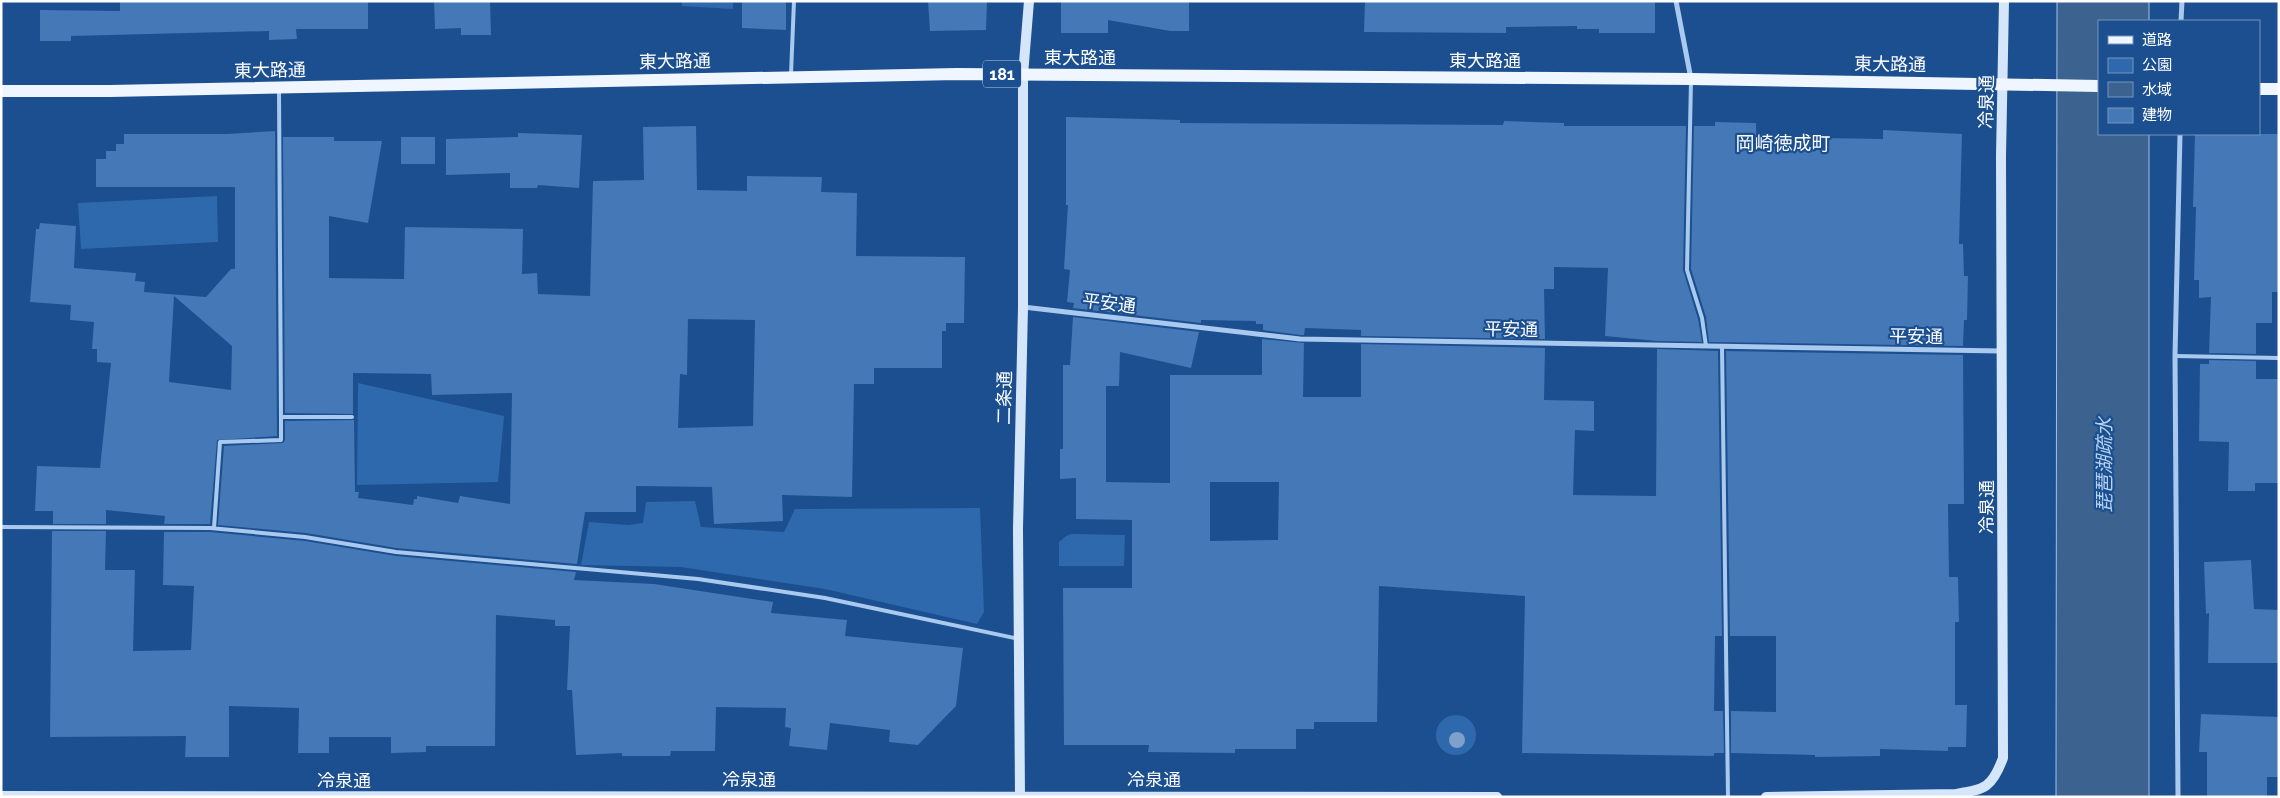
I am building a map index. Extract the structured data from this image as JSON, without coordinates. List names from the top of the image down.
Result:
{
  "streets": {
    "main road": ["東大路通", "181"],
    "street": ["冷泉通", "平安通", "二条通"]
  },
  "crossings": [
    ["東大路通", "冷泉通"],
    ["東大路通", "二条通"],
    ["冷泉通", "平安通"],
    ["冷泉通", "二条通"],
    ["平安通", "二条通"]
  ],
  "districts": ["岡崎徳成町"],
  "water": ["琵琶湖疏水"],
  "legend": [
    "道路",
    "公園",
    "水域",
    "建物"
  ]
}
